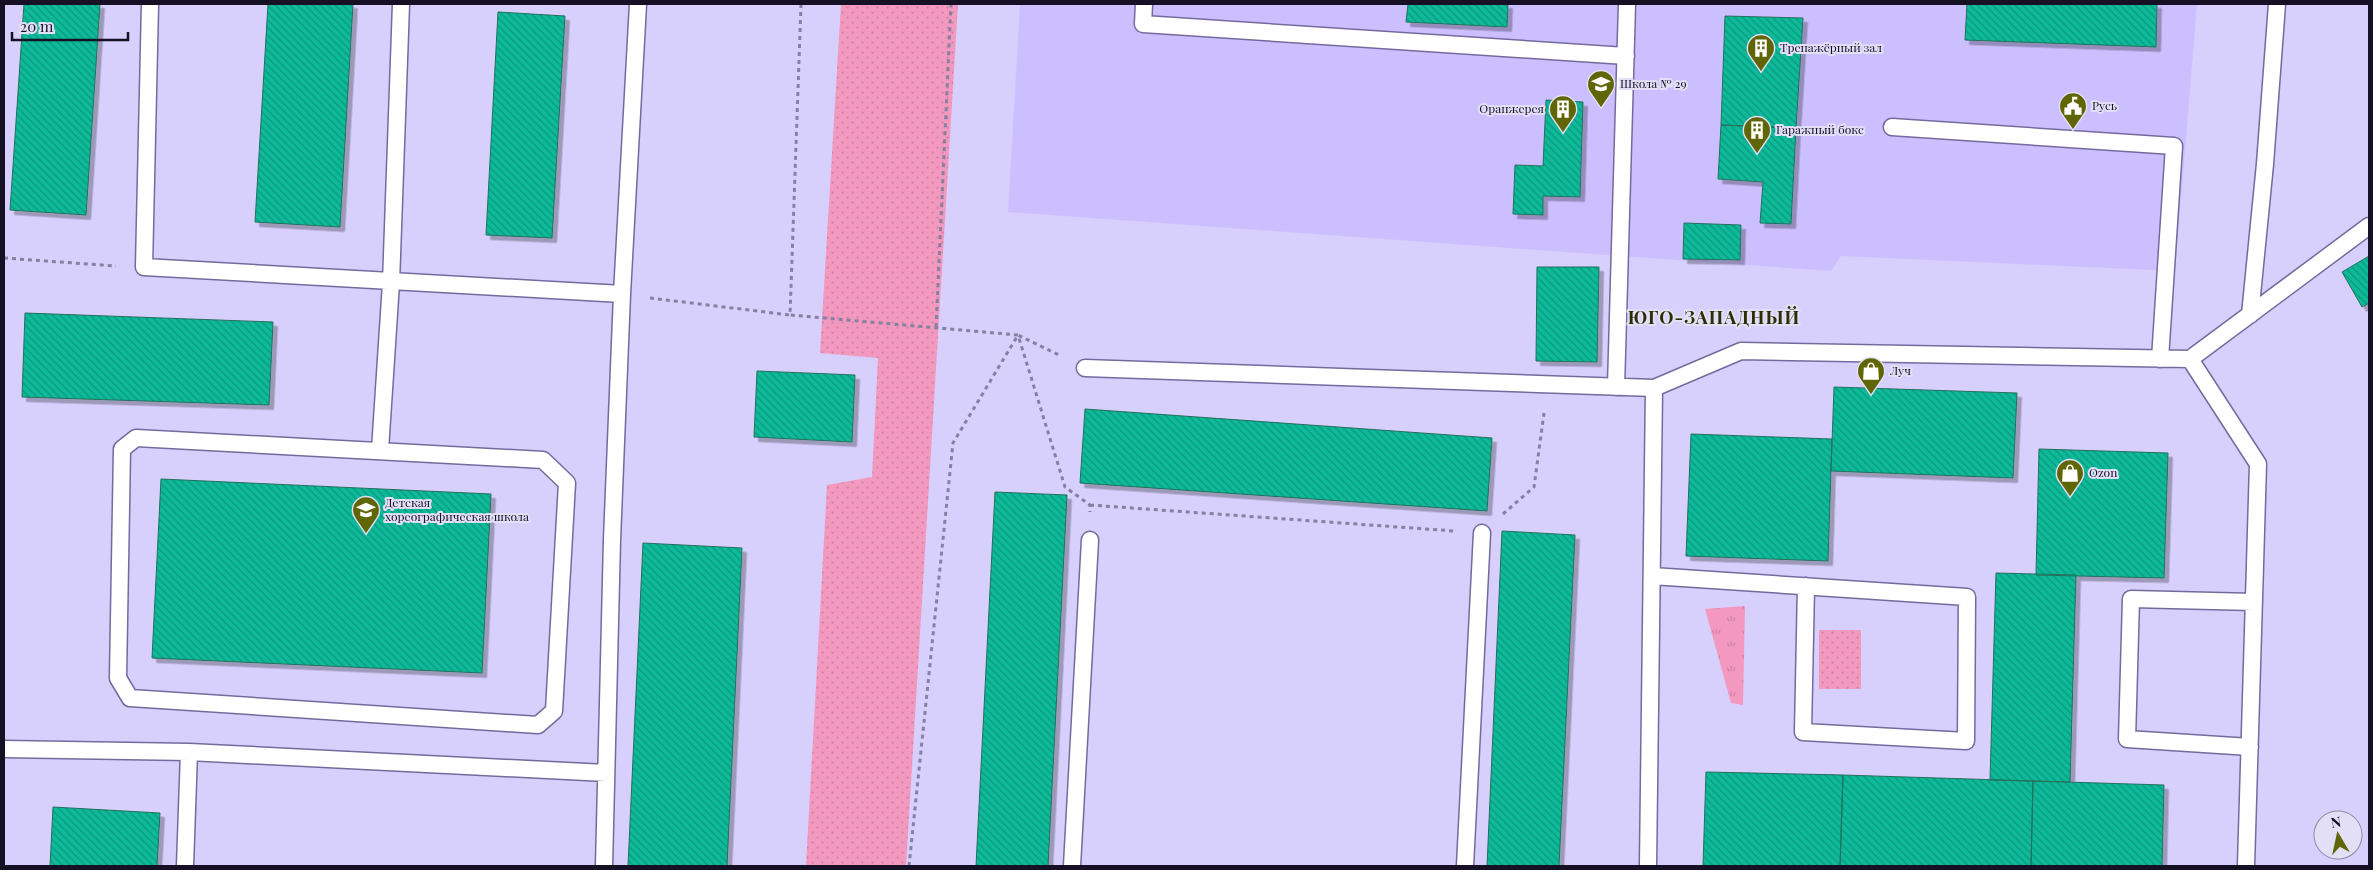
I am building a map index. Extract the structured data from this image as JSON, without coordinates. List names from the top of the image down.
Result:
{
  "districts": ["ЮГО-ЗАПАДНЫЙ"],
  "places": {
    "building": ["Тренажёрный зал", "Оранжерея", "Гаражный бокс"],
    "school or university": ["Школа № 29", "Детская хореографическая школа"],
    "public building": ["Русь"],
    "shop": ["Луч", "Ozon"]
  },
  "scale_bar": "20 m",
  "north": "top"
}
